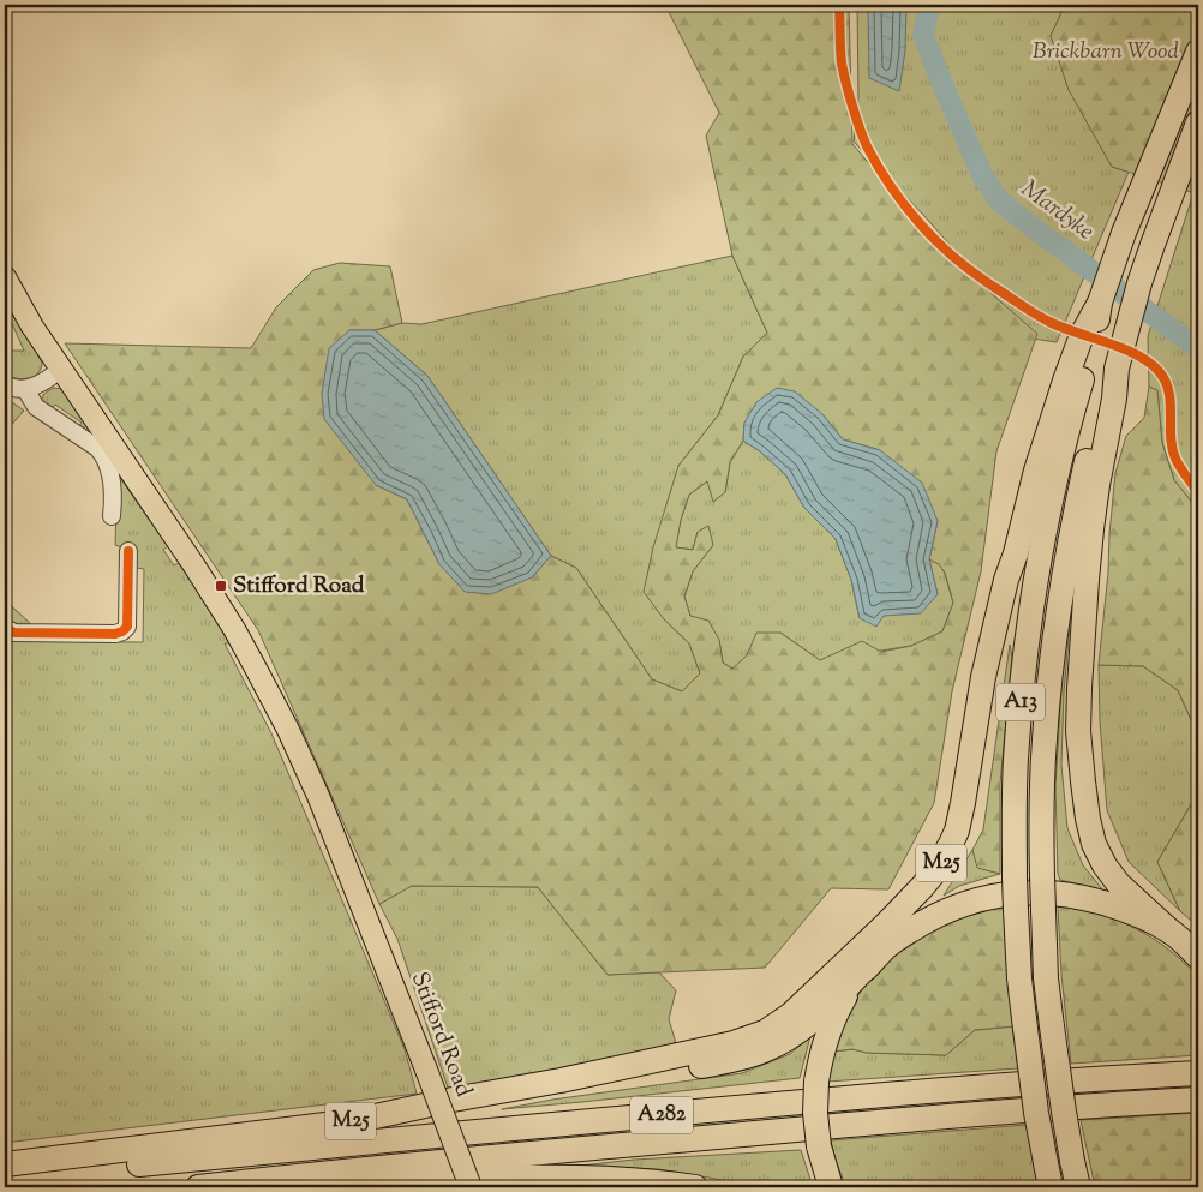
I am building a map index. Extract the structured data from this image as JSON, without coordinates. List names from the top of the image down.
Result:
{
  "streets": {
    "highway": ["A13", "M25", "A282"],
    "main road": ["Stifford Road"]
  },
  "crossings": [
    ["M25", "A282"]
  ],
  "water": ["Mardyke"],
  "parks": ["Brickbarn Wood"],
  "places": {
    "transit": ["Stifford Road"]
  }
}
